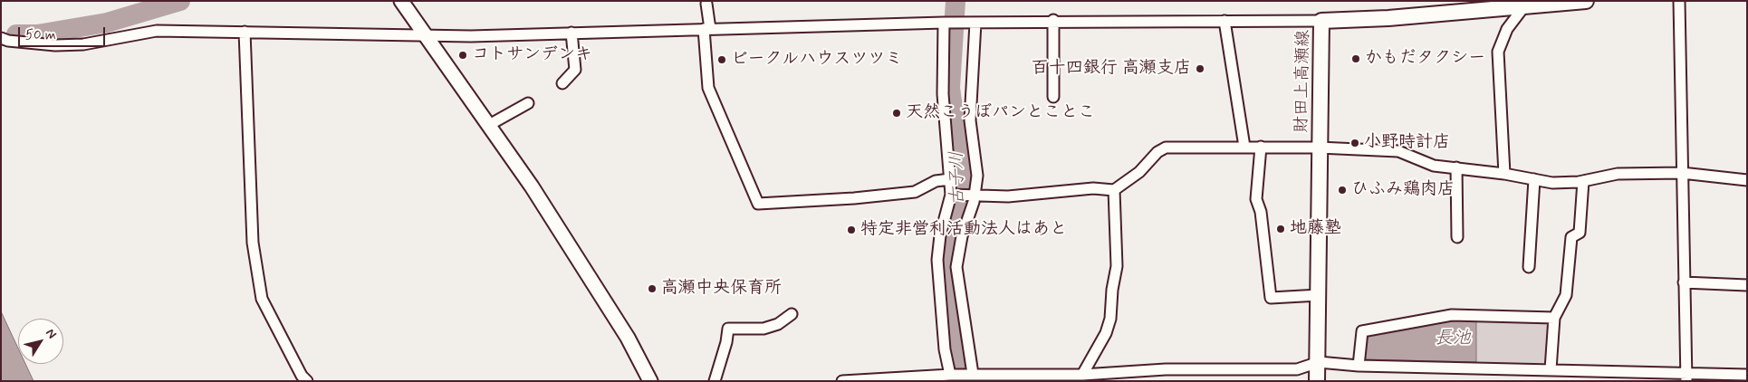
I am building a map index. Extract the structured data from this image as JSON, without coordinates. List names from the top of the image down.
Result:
{
  "streets": {
    "main road": ["財田上高瀬線"]
  },
  "water": ["古子川", "長池"],
  "places": [
    "コトサンデンキ",
    "かもだタクシー",
    "ビークルハウスツツミ",
    "百十四銀行 高瀬支店",
    "天然こうぼパンとことこ",
    "小野時計店",
    "ひふみ鶏肉店",
    "地藤塾",
    "特定非営利活動法人はあと",
    "高瀬中央保育所"
  ],
  "scale_bar": "50 m",
  "north": "top right"
}
